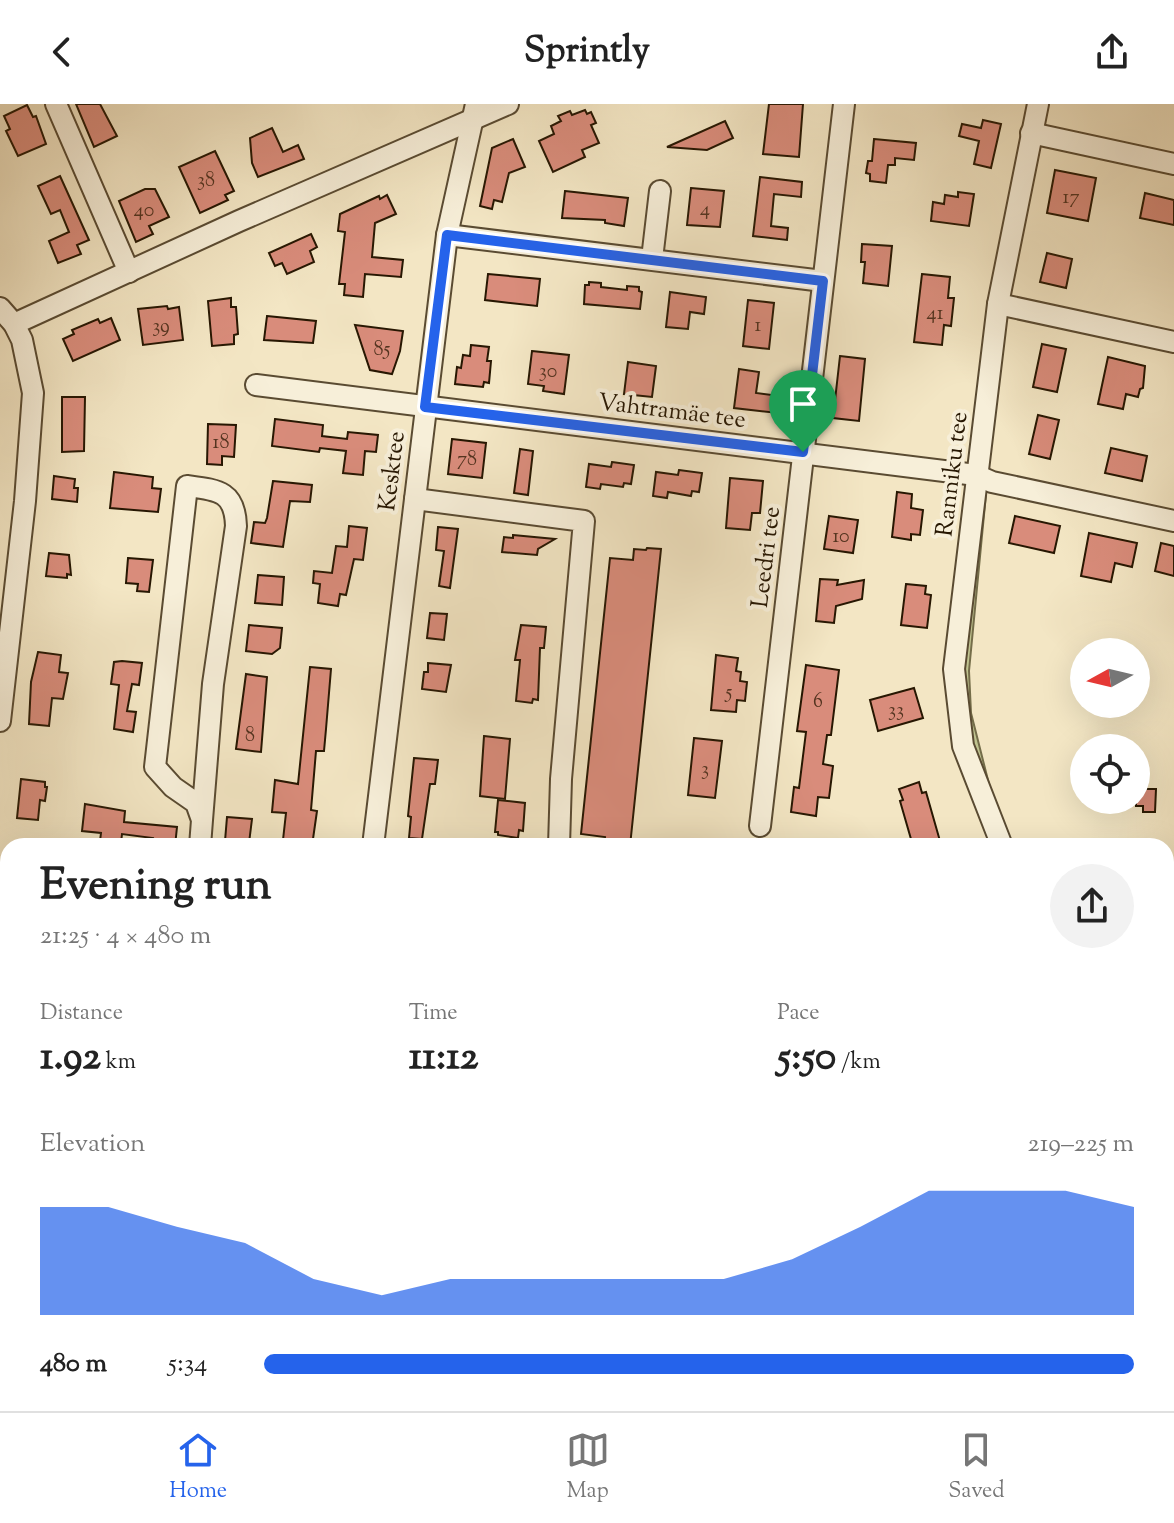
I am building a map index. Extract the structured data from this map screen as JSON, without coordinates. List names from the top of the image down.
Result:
{
  "streets": {
    "street": [
      "Vahtramäe tee",
      "Kesktee",
      "Ranniku tee",
      "Leedri tee"
    ]
  },
  "crossings": [
    ["Vahtramäe tee", "Kesktee"],
    ["Vahtramäe tee", "Ranniku tee"],
    ["Vahtramäe tee", "Leedri tee"]
  ],
  "house_numbers": [
    "38",
    "17",
    "4",
    "40",
    "41",
    "1",
    "39",
    "85",
    "30",
    "18",
    "78",
    "10",
    "5",
    "6",
    "33",
    "8",
    "3"
  ],
  "north": "left",
  "page": {
    "header": "Sprintly",
    "heading": ["Evening run", "21:25 · 4 × 480 m"],
    "stats": [
      ["Distance", "1.92 km"],
      ["Time", "11:12"],
      ["Pace", "5:50 /km"]
    ],
    "chart": ["Elevation", "219–225 m"],
    "list": [
      {
        "name": "480 m",
        "note": "5:34"
      }
    ],
    "tabs": ["Home", "Map", "Saved"]
  }
}
